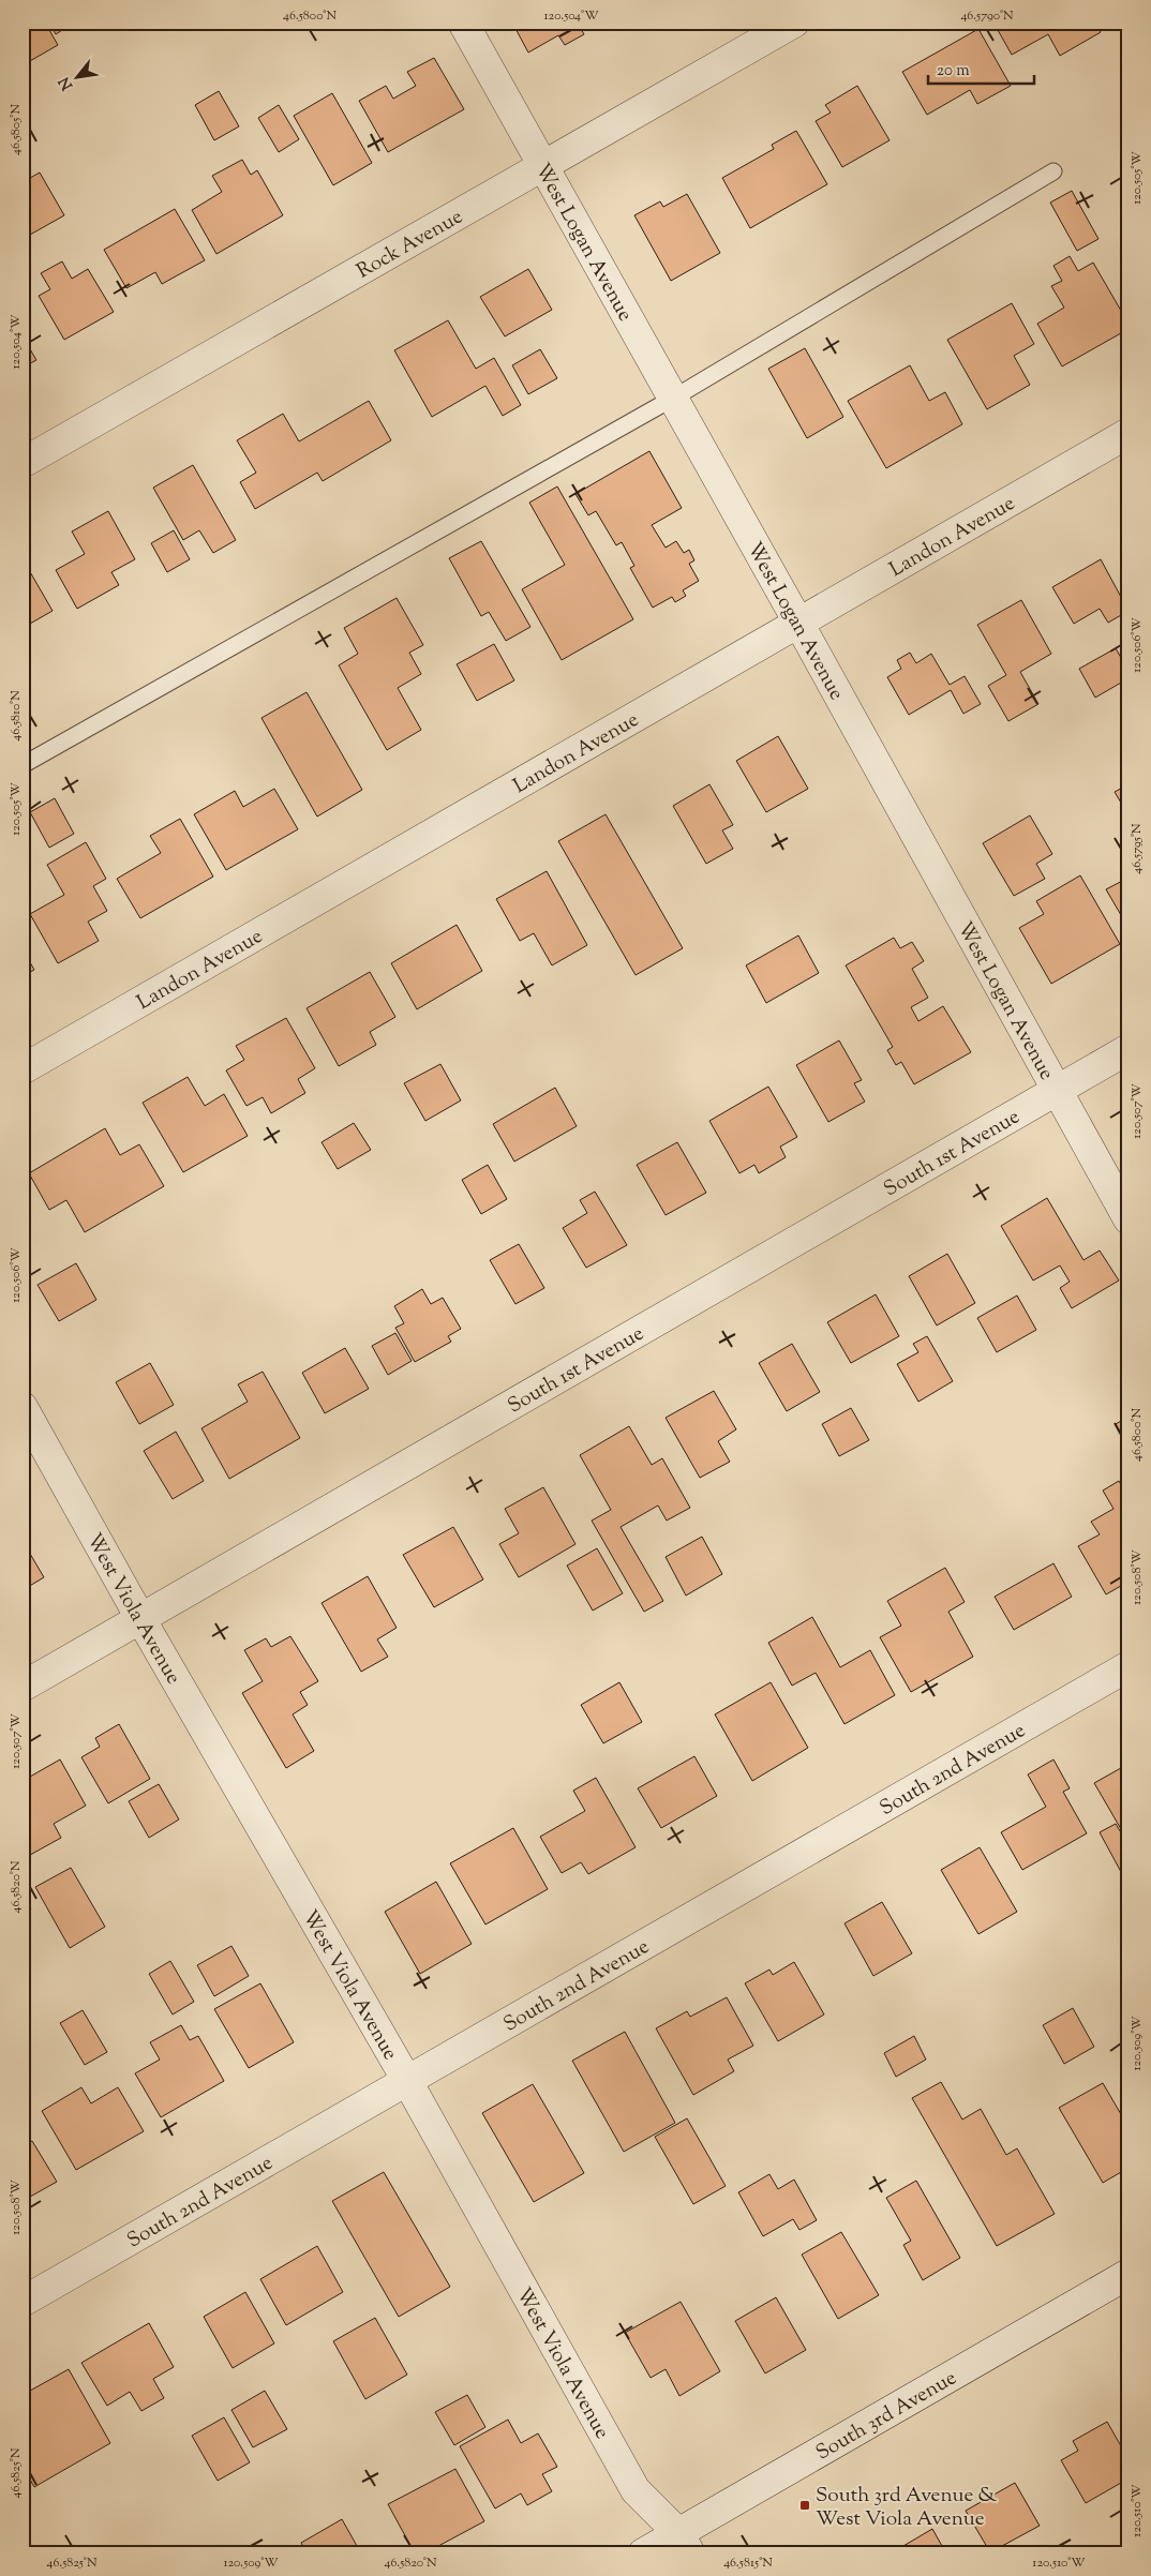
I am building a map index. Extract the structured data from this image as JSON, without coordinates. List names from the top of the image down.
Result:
{
  "streets": {
    "street": [
      "West Logan Avenue",
      "Rock Avenue",
      "Landon Avenue",
      "South 1st Avenue",
      "West Viola Avenue",
      "South 2nd Avenue",
      "South 3rd Avenue"
    ]
  },
  "crossings": [
    ["West Logan Avenue", "Rock Avenue"],
    ["West Logan Avenue", "Landon Avenue"],
    ["West Logan Avenue", "South 1st Avenue"],
    ["South 1st Avenue", "West Viola Avenue"],
    ["West Viola Avenue", "South 2nd Avenue"],
    ["West Viola Avenue", "South 3rd Avenue"]
  ],
  "places": {
    "transit": ["South 3rd Avenue & West Viola Avenue"]
  },
  "scale_bar": "20 m",
  "north": "bottom left",
  "coordinates": [
    "46.5800°N",
    "120.504°W",
    "46.5790°N",
    "46.5805°N",
    "120.505°W",
    "120.506°W",
    "46.5810°N",
    "46.5795°N",
    "120.507°W",
    "120.508°W",
    "46.5820°N",
    "120.509°W",
    "46.5825°N",
    "120.510°W",
    "46.5815°N"
  ]
}
